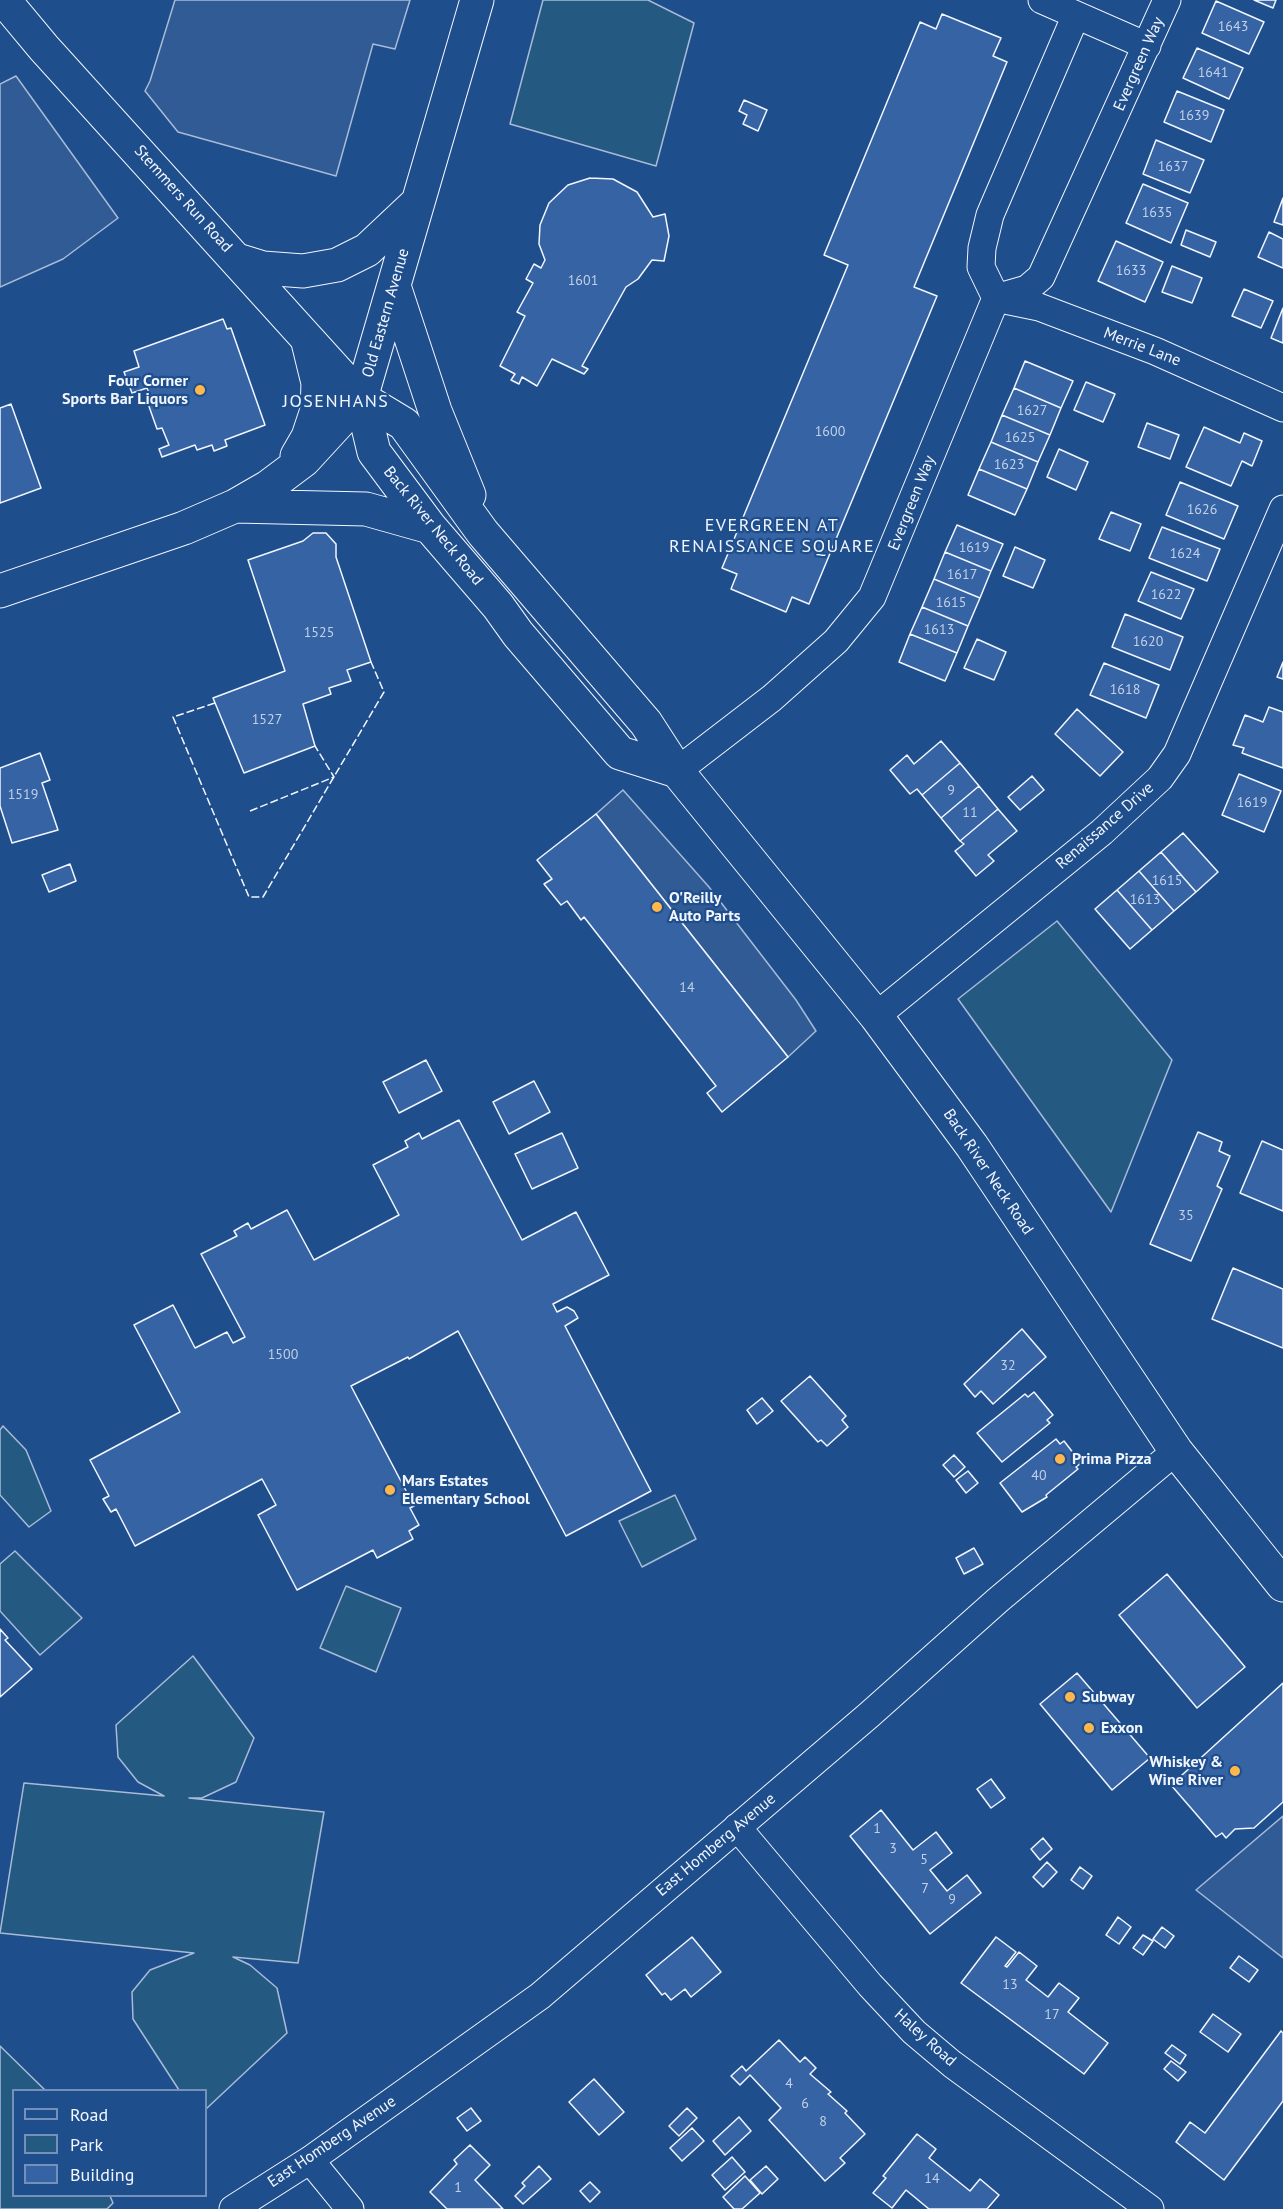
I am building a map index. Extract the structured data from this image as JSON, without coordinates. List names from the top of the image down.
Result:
{
  "streets": {
    "street": [
      "Evergreen Way",
      "Stemmers Run Road",
      "Old Eastern Avenue",
      "Merrie Lane",
      "Back River Neck Road",
      "Renaissance Drive",
      "East Homberg Avenue",
      "Haley Road"
    ]
  },
  "crossings": [
    ["Evergreen Way", "Merrie Lane"],
    ["Evergreen Way", "Back River Neck Road"],
    ["Stemmers Run Road", "Old Eastern Avenue"],
    ["Stemmers Run Road", "Back River Neck Road"],
    ["Old Eastern Avenue", "Back River Neck Road"],
    ["Back River Neck Road", "Renaissance Drive"],
    ["Back River Neck Road", "East Homberg Avenue"],
    ["East Homberg Avenue", "Haley Road"]
  ],
  "districts": ["JOSENHANS", "EVERGREEN AT RENAISSANCE SQUARE"],
  "places": [
    "Four Corner Sports Bar Liquors",
    "O'Reilly Auto Parts",
    "Prima Pizza",
    "Mars Estates Elementary School",
    "Subway",
    "Exxon",
    "Whiskey & Wine River"
  ],
  "house_numbers": [
    "1643",
    "1641",
    "1639",
    "1637",
    "1635",
    "1633",
    "1601",
    "1627",
    "1600",
    "1625",
    "1623",
    "1626",
    "1619",
    "1624",
    "1617",
    "1622",
    "1615",
    "1613",
    "1525",
    "1620",
    "1618",
    "1527",
    "9",
    "1519",
    "1619",
    "11",
    "1615",
    "1613",
    "14",
    "35",
    "1500",
    "32",
    "40",
    "1",
    "3",
    "5",
    "7",
    "9",
    "13",
    "17",
    "4",
    "6",
    "8",
    "14",
    "1"
  ],
  "legend": ["Road", "Park", "Building"]
}
